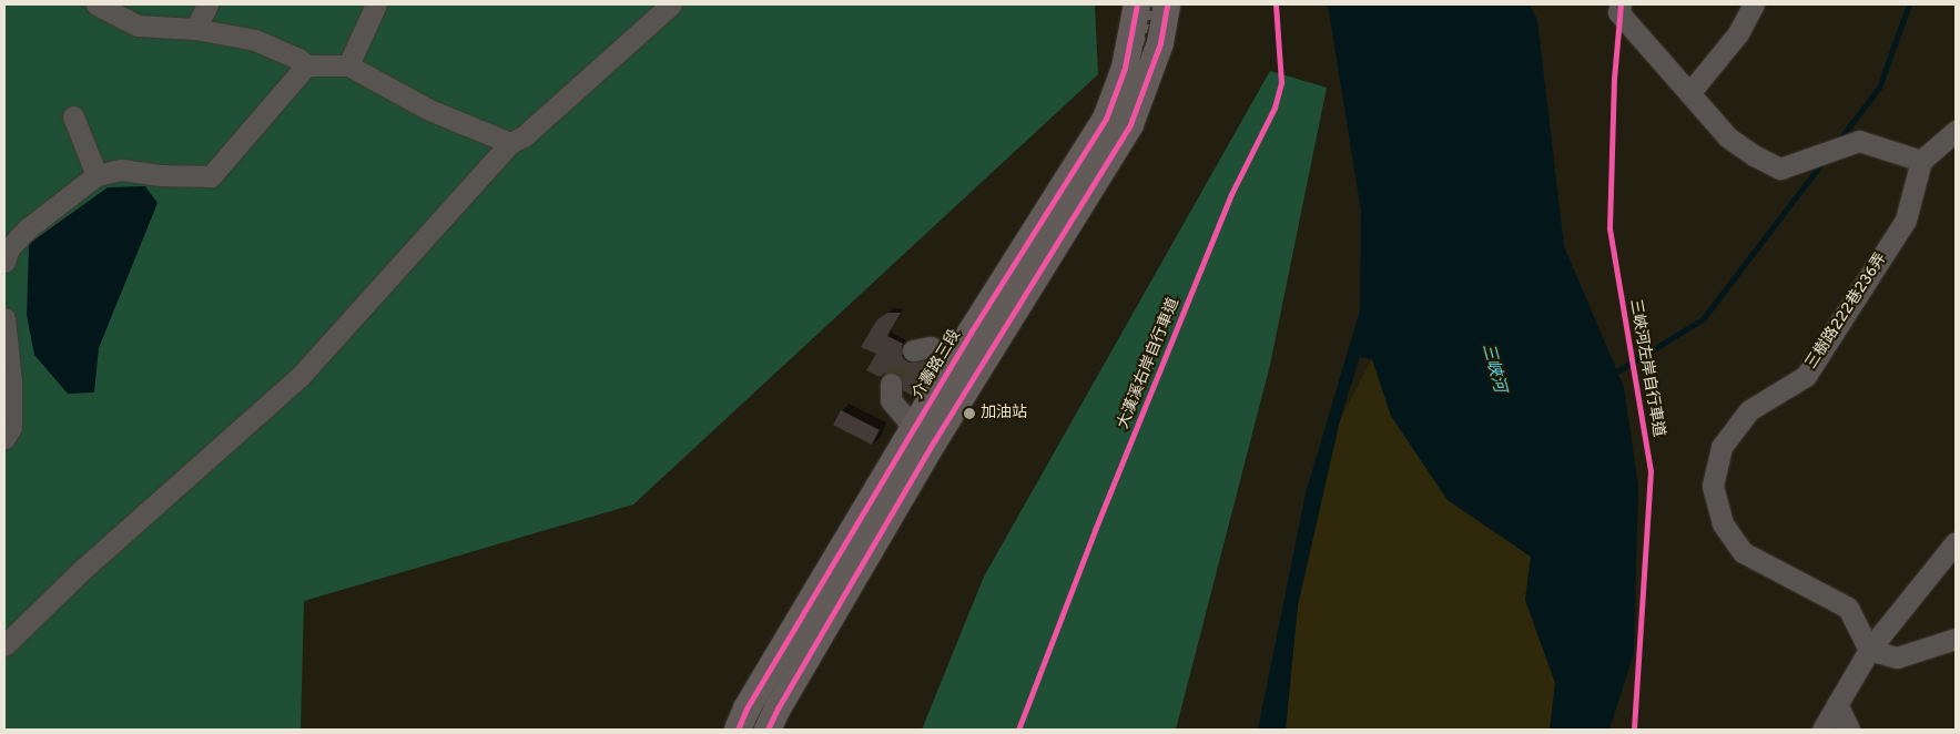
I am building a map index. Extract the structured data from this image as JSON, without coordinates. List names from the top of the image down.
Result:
{
  "streets": {
    "main road": ["介壽路三段"],
    "lane": ["三樹路222巷236弄"],
    "cycle path": ["大漢溪右岸自行車道", "三峽河左岸自行車道"]
  },
  "water": ["三峽河"],
  "places": ["加油站"]
}
